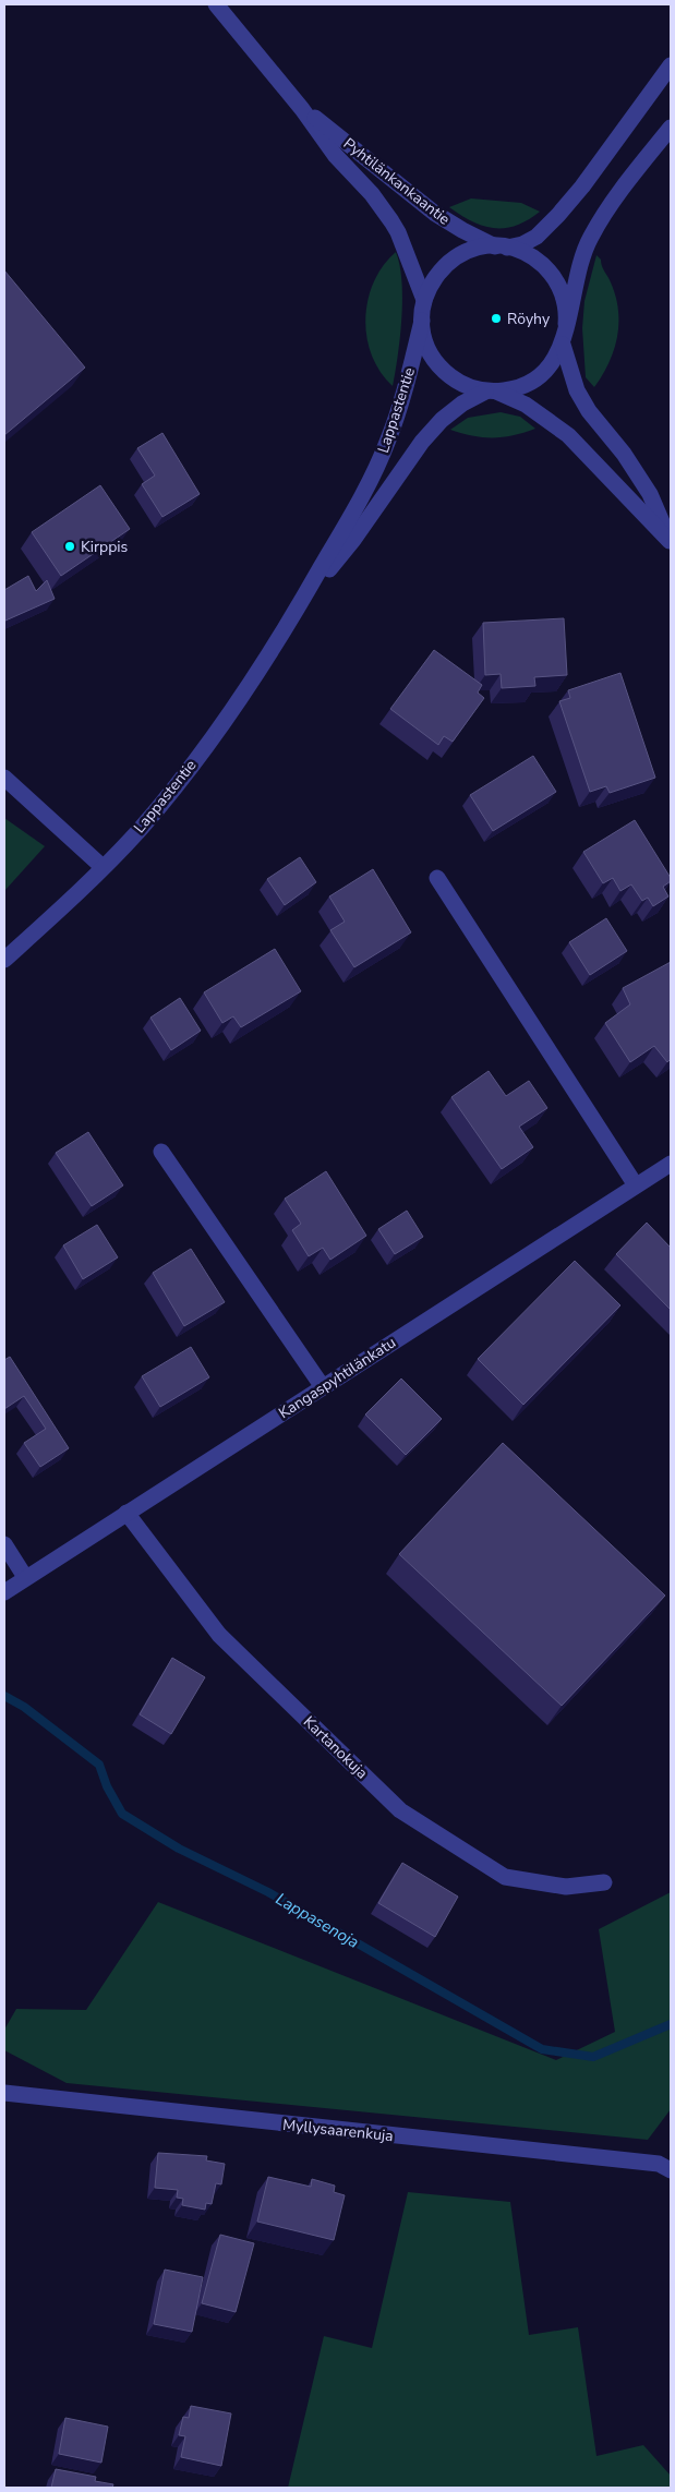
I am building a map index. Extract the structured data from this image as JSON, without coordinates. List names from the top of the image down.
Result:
{
  "streets": {
    "street": [
      "Pyhtilänkankaantie",
      "Lappastentie",
      "Kangaspyhtilänkatu",
      "Kartanokuja",
      "Myllysaarenkuja"
    ]
  },
  "crossings": [
    ["Pyhtilänkankaantie", "Lappastentie"],
    ["Kangaspyhtilänkatu", "Kartanokuja"]
  ],
  "water": ["Lappasenoja"],
  "places": ["Röyhy", "Kirppis"]
}
